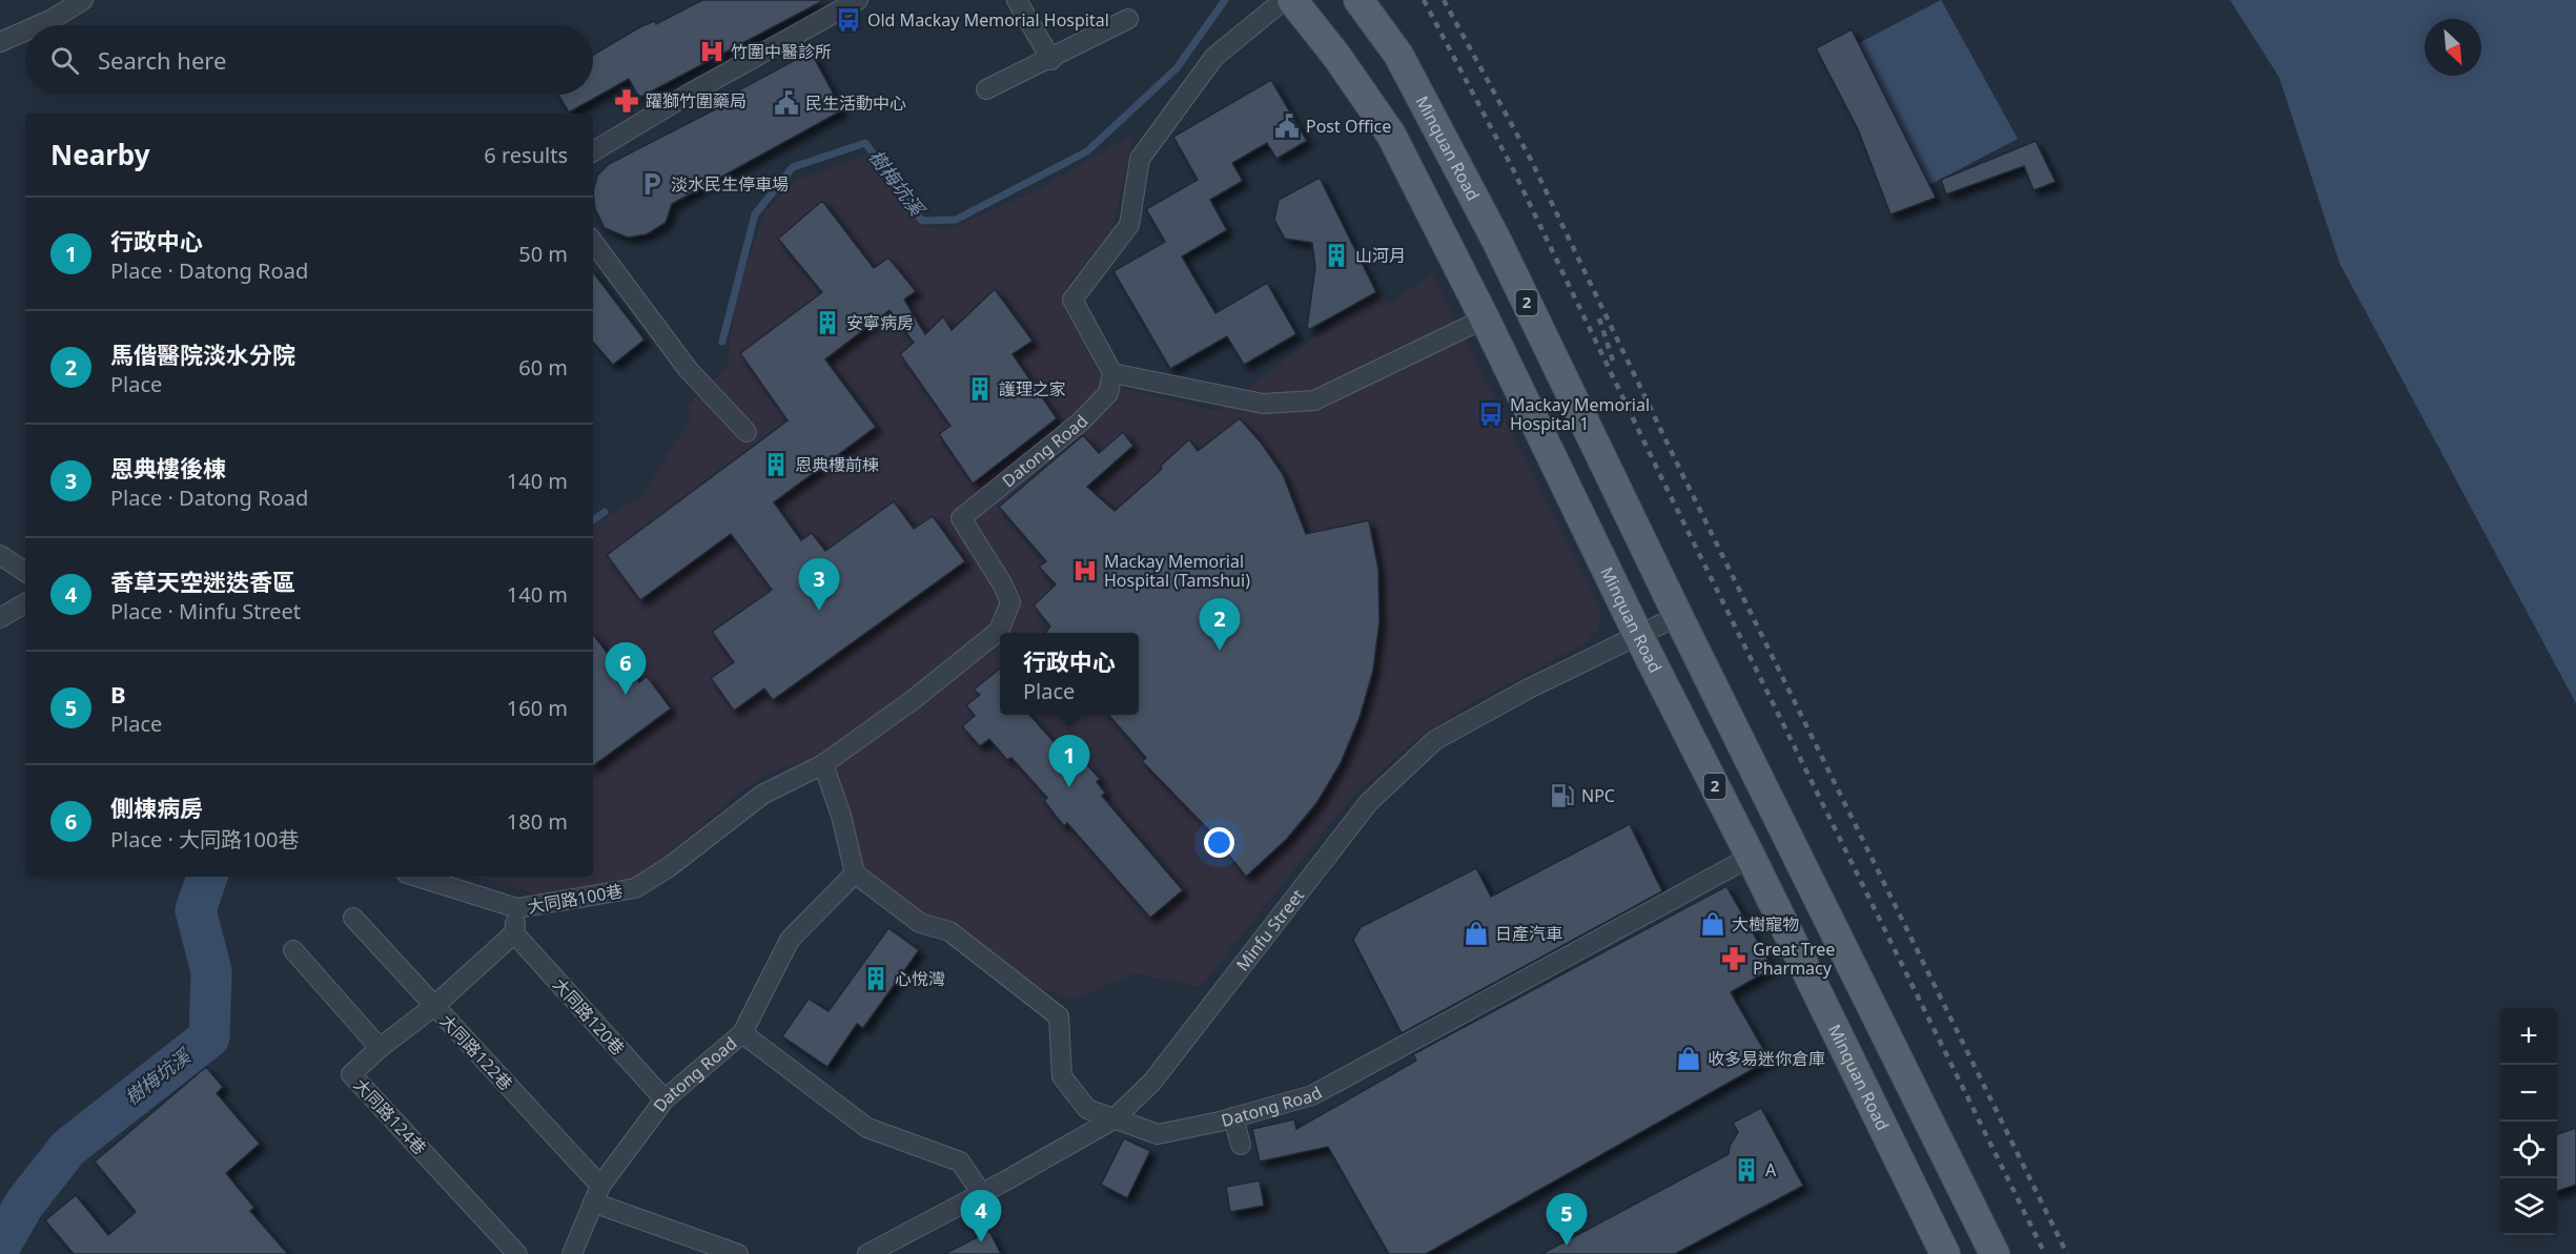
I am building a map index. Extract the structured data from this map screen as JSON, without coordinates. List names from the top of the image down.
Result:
{
  "streets": {
    "main road": ["Minquan Road", "2"],
    "street": [
      "Datong Road",
      "大同路100巷",
      "Minfu Street",
      "大同路120巷",
      "大同路122巷",
      "大同路124巷"
    ]
  },
  "crossings": [
    ["Minquan Road", "Datong Road"],
    ["Minquan Road", "Minfu Street"],
    ["Datong Road", "大同路100巷"],
    ["Datong Road", "Minfu Street"],
    ["Datong Road", "大同路120巷"],
    ["Datong Road", "大同路122巷"]
  ],
  "water": ["樹梅坑溪"],
  "places": {
    "bus stop": ["Old Mackay Memorial Hospital", "Mackay Memorial Hospital 1"],
    "hospital": ["竹圍中醫診所", "Mackay Memorial Hospital (Tamshui)"],
    "pharmacy": ["躍獅竹圍藥局", "Great Tree Pharmacy"],
    "public building": ["民生活動中心", "Post Office"],
    "parking": ["淡水民生停車場"],
    "building": [
      "山河月",
      "安寧病房",
      "護理之家",
      "恩典樓前棟",
      "心悅灣",
      "A"
    ],
    "fuel station": ["NPC"],
    "shop": ["大樹寵物", "日產汽車", "收多易迷你倉庫"]
  },
  "north": "bottom right",
  "page": {
    "search": "Search here",
    "heading": ["Nearby", "6 results"],
    "list": [
      {
        "mark": "1",
        "name": "行政中心",
        "note": "Place · Datong Road",
        "value": "50 m"
      },
      {
        "mark": "2",
        "name": "馬偕醫院淡水分院",
        "note": "Place",
        "value": "60 m"
      },
      {
        "mark": "3",
        "name": "恩典樓後棟",
        "note": "Place · Datong Road",
        "value": "140 m"
      },
      {
        "mark": "4",
        "name": "香草天空迷迭香區",
        "note": "Place · Minfu Street",
        "value": "140 m"
      },
      {
        "mark": "5",
        "name": "B",
        "note": "Place",
        "value": "160 m"
      },
      {
        "mark": "6",
        "name": "側棟病房",
        "note": "Place · 大同路100巷",
        "value": "180 m"
      }
    ],
    "pins": [
      "3",
      "2",
      "6",
      "1",
      "4",
      "5"
    ],
    "popup": ["行政中心", "Place"],
    "map_buttons": ["+", "−"]
  }
}
